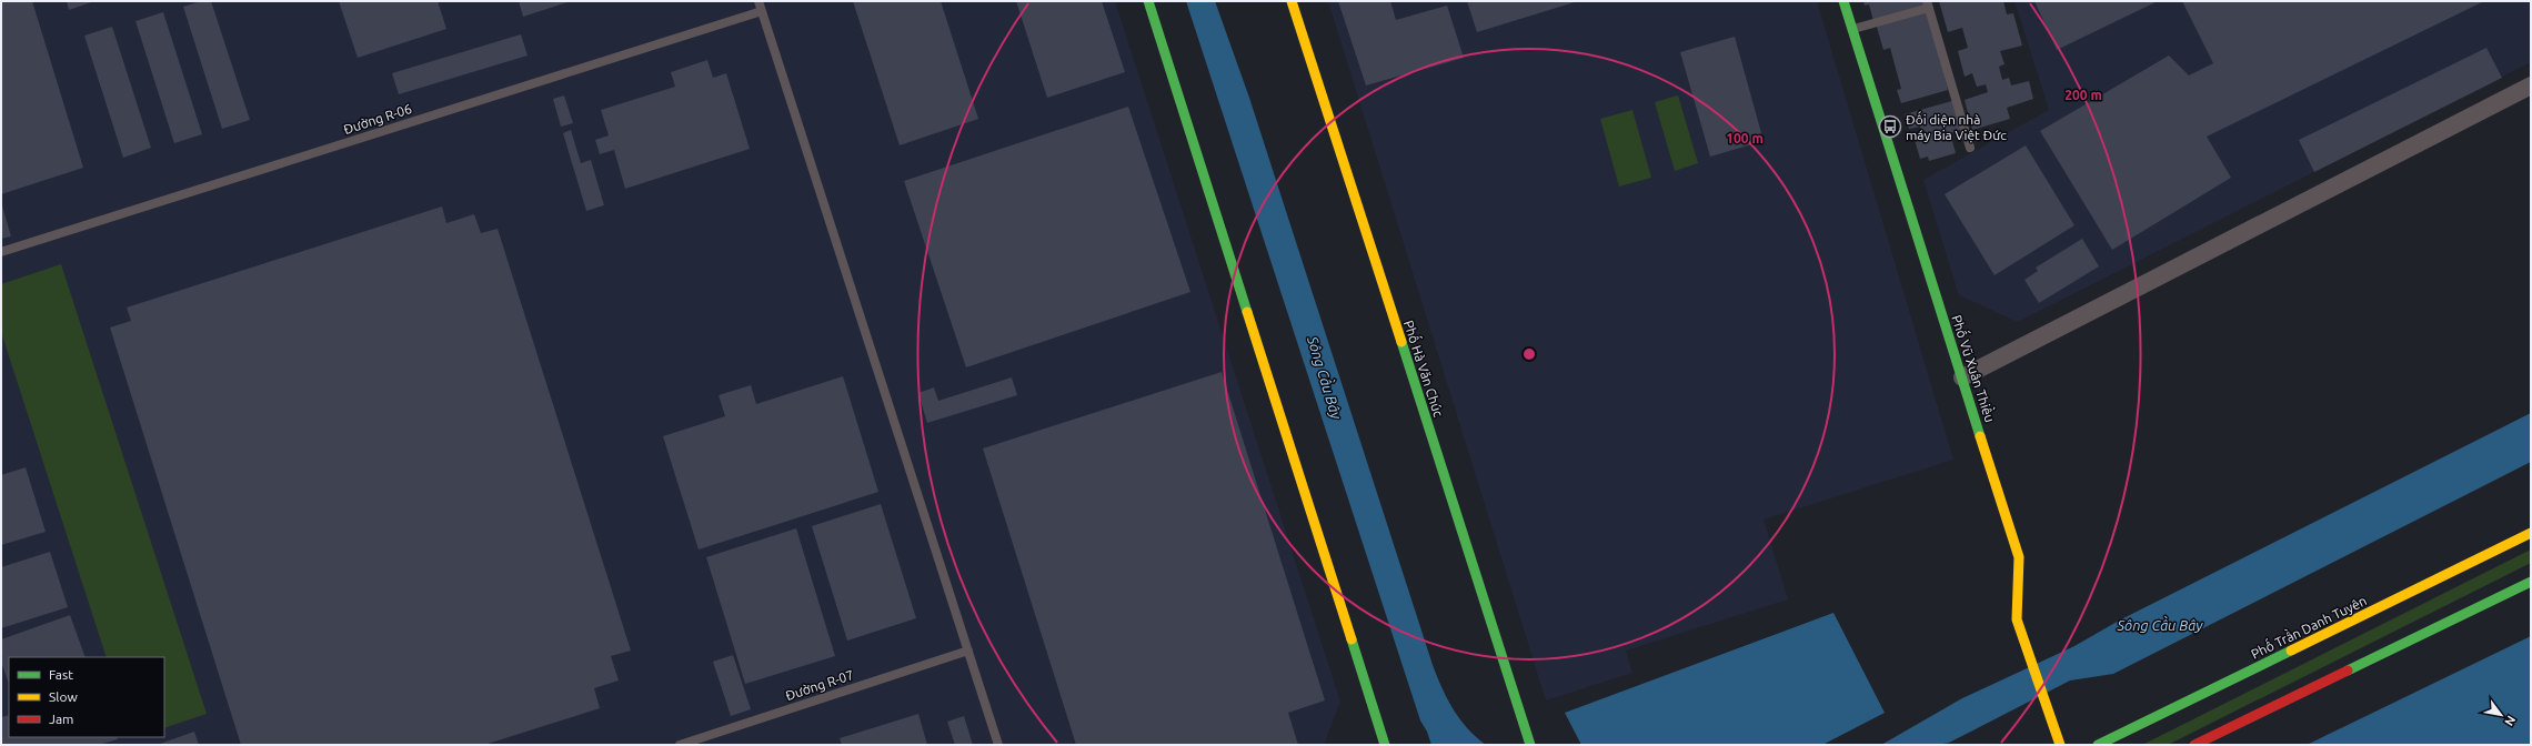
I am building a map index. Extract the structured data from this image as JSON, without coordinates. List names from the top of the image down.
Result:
{
  "streets": {
    "main road": ["Phố Hà Văn Chúc", "Phố Vũ Xuân Thiều", "Phố Trần Danh Tuyên"],
    "lane": ["Đường R-06", "Đường R-07"]
  },
  "water": ["Sông Cầu Bây"],
  "places": {
    "bus stop": ["Đối diện nhà máy Bia Việt Đức"]
  },
  "legend": ["Fast", "Slow", "Jam"],
  "north": "bottom right",
  "rings": ["200 m", "100 m"]
}
